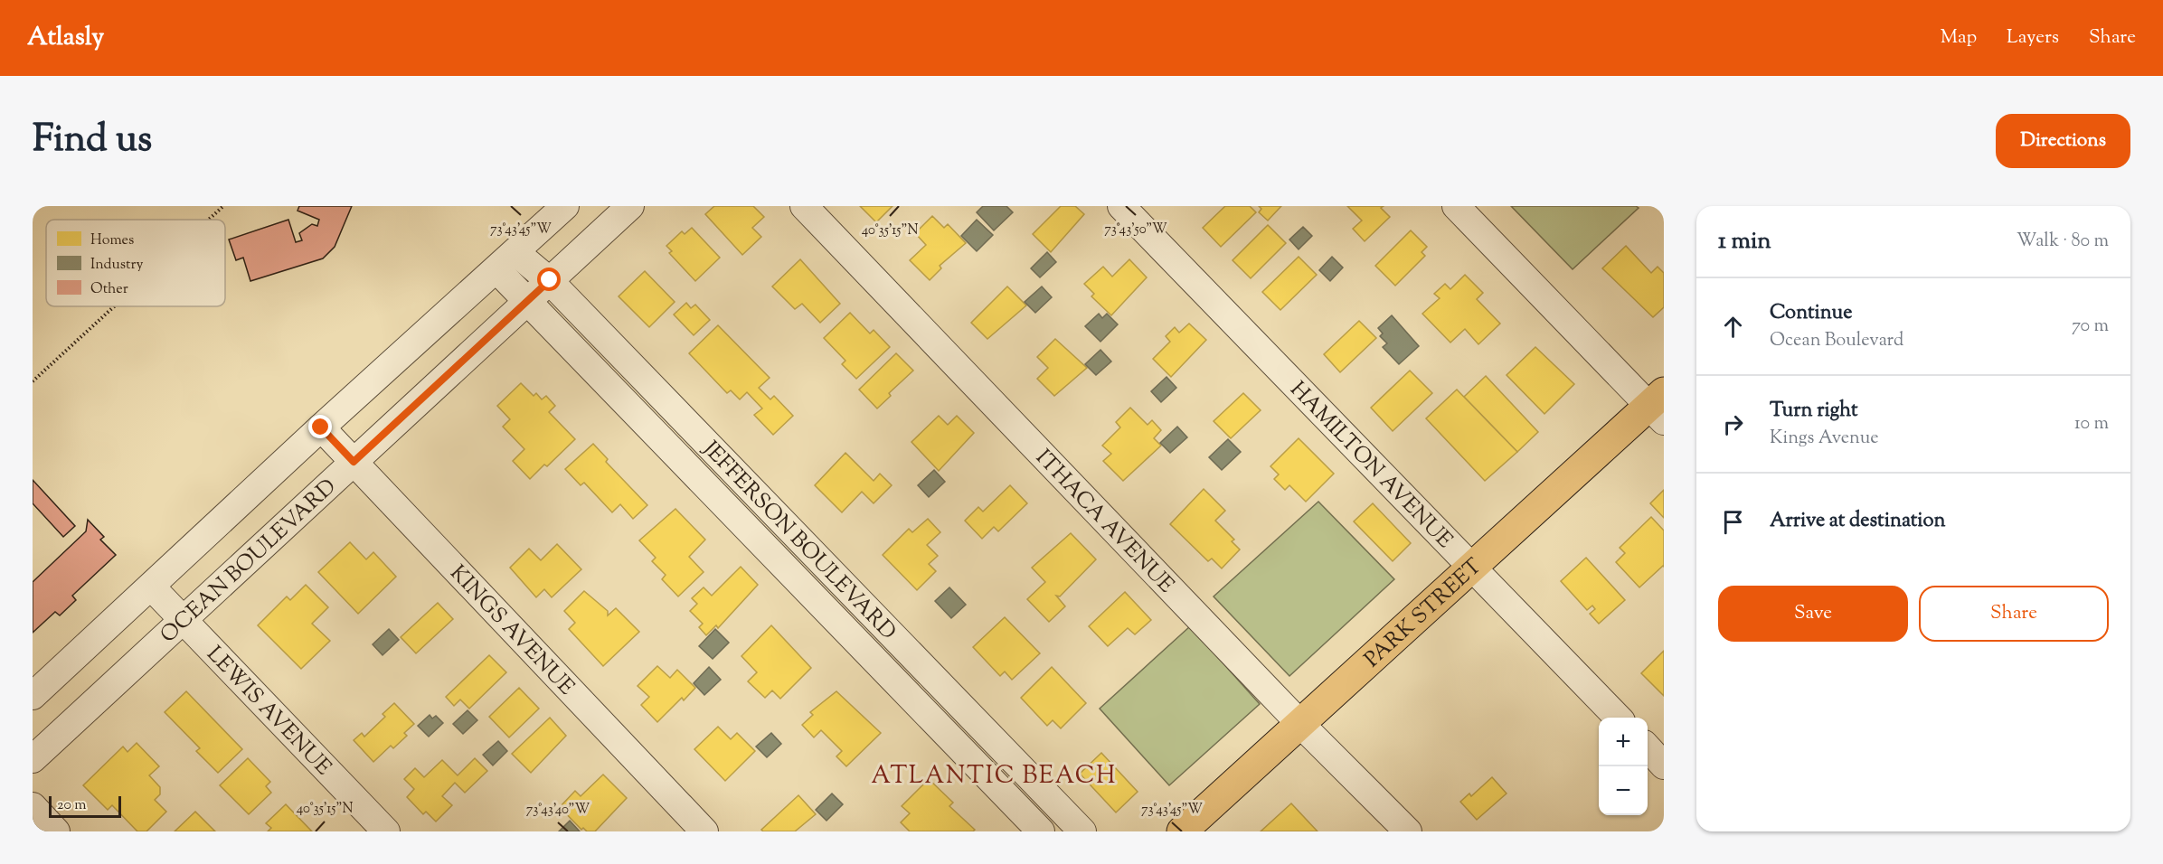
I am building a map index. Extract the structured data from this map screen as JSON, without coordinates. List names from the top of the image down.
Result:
{
  "streets": {
    "highway": ["PARK STREET"],
    "street": [
      "HAMILTON AVENUE",
      "ITHACA AVENUE",
      "JEFFERSON BOULEVARD",
      "OCEAN BOULEVARD",
      "KINGS AVENUE",
      "LEWIS AVENUE"
    ]
  },
  "crossings": [
    ["HAMILTON AVENUE", "PARK STREET"],
    ["ITHACA AVENUE", "PARK STREET"],
    ["JEFFERSON BOULEVARD", "OCEAN BOULEVARD"],
    ["OCEAN BOULEVARD", "KINGS AVENUE"],
    ["OCEAN BOULEVARD", "LEWIS AVENUE"]
  ],
  "districts": ["ATLANTIC BEACH"],
  "legend": ["Homes", "Industry", "Other"],
  "scale_bar": "20 m",
  "page": {
    "header": "Atlasly",
    "nav": ["Map", "Layers", "Share"],
    "title": "Find us",
    "buttons": [
      "Directions",
      ["Save", "Share"]
    ],
    "heading": ["1 min", "Walk · 80 m"],
    "list": [
      ["Continue", "Ocean Boulevard", "70 m"],
      ["Turn right", "Kings Avenue", "10 m"],
      "Arrive at destination"
    ],
    "map_buttons": ["+", "−"],
    "scale": "20 m"
  },
  "coordinates": [
    "73°43'45\"W",
    "73°43'50\"W",
    "40°35'15\"N",
    "73°43'40\"W"
  ]
}
